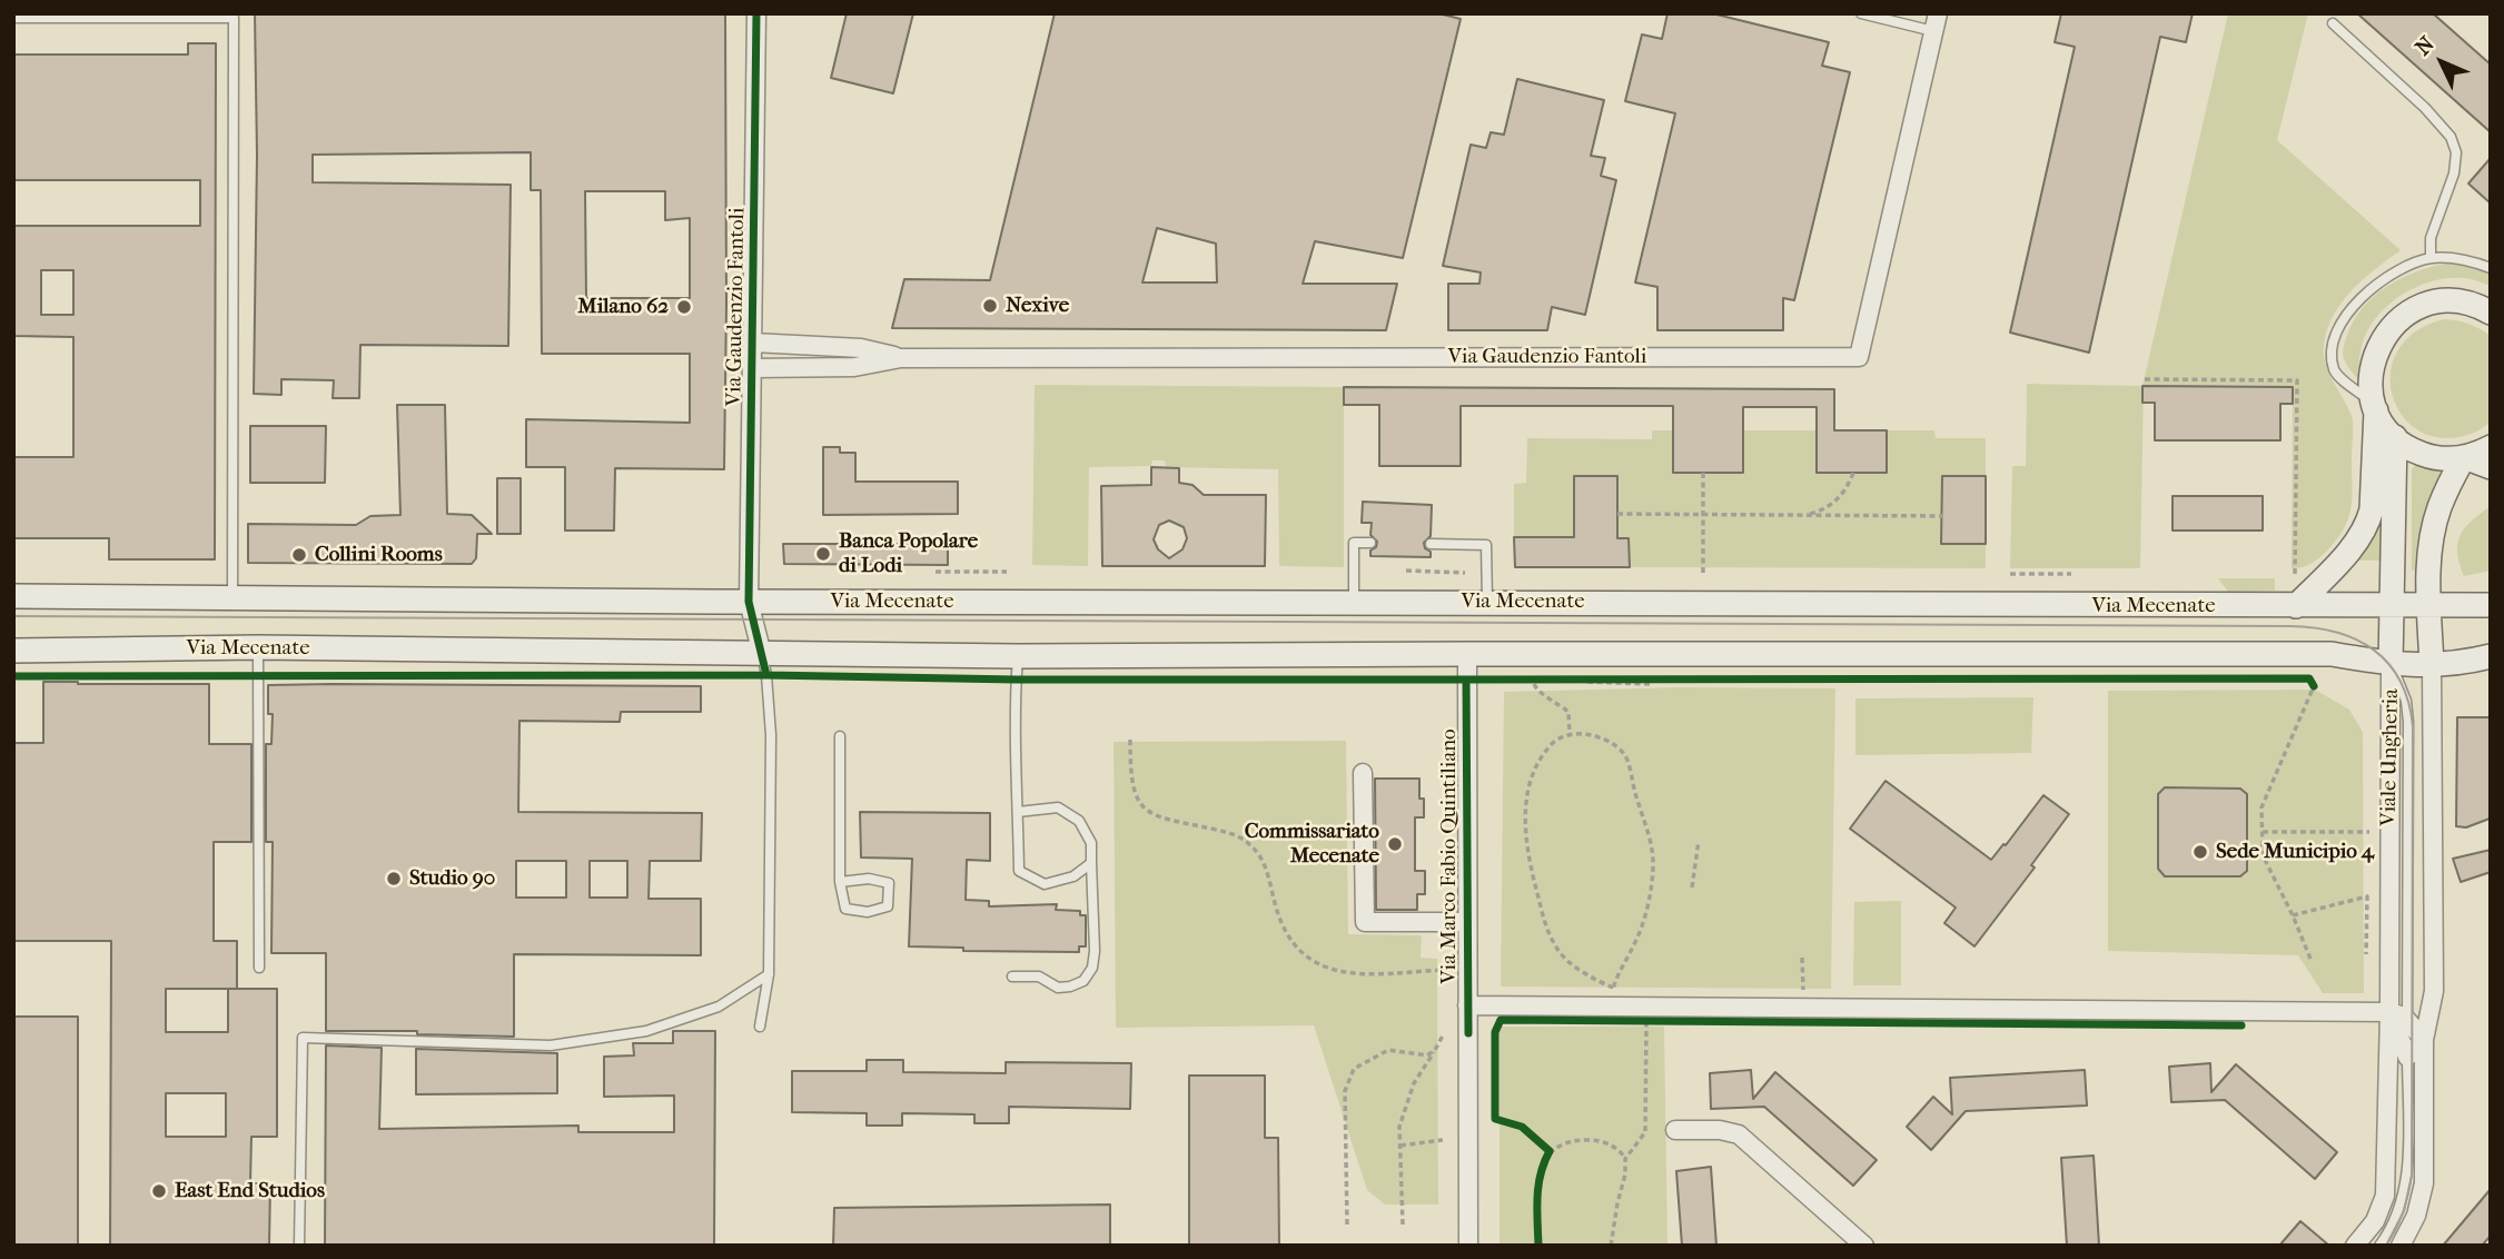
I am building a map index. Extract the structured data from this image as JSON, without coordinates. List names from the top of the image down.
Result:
{
  "streets": {
    "main road": ["Via Mecenate"],
    "street": ["Via Gaudenzio Fantoli", "Viale Ungheria", "Via Marco Fabio Quintiliano"]
  },
  "crossings": [
    ["Via Gaudenzio Fantoli", "Via Mecenate"],
    ["Via Mecenate", "Viale Ungheria"],
    ["Via Mecenate", "Via Marco Fabio Quintiliano"]
  ],
  "places": [
    "Nexive",
    "Milano 62",
    "Banca Popolare di Lodi",
    "Collini Rooms",
    "Commissariato Mecenate",
    "Sede Municipio 4",
    "Studio 90",
    "East End Studios"
  ],
  "north": "top left"
}
